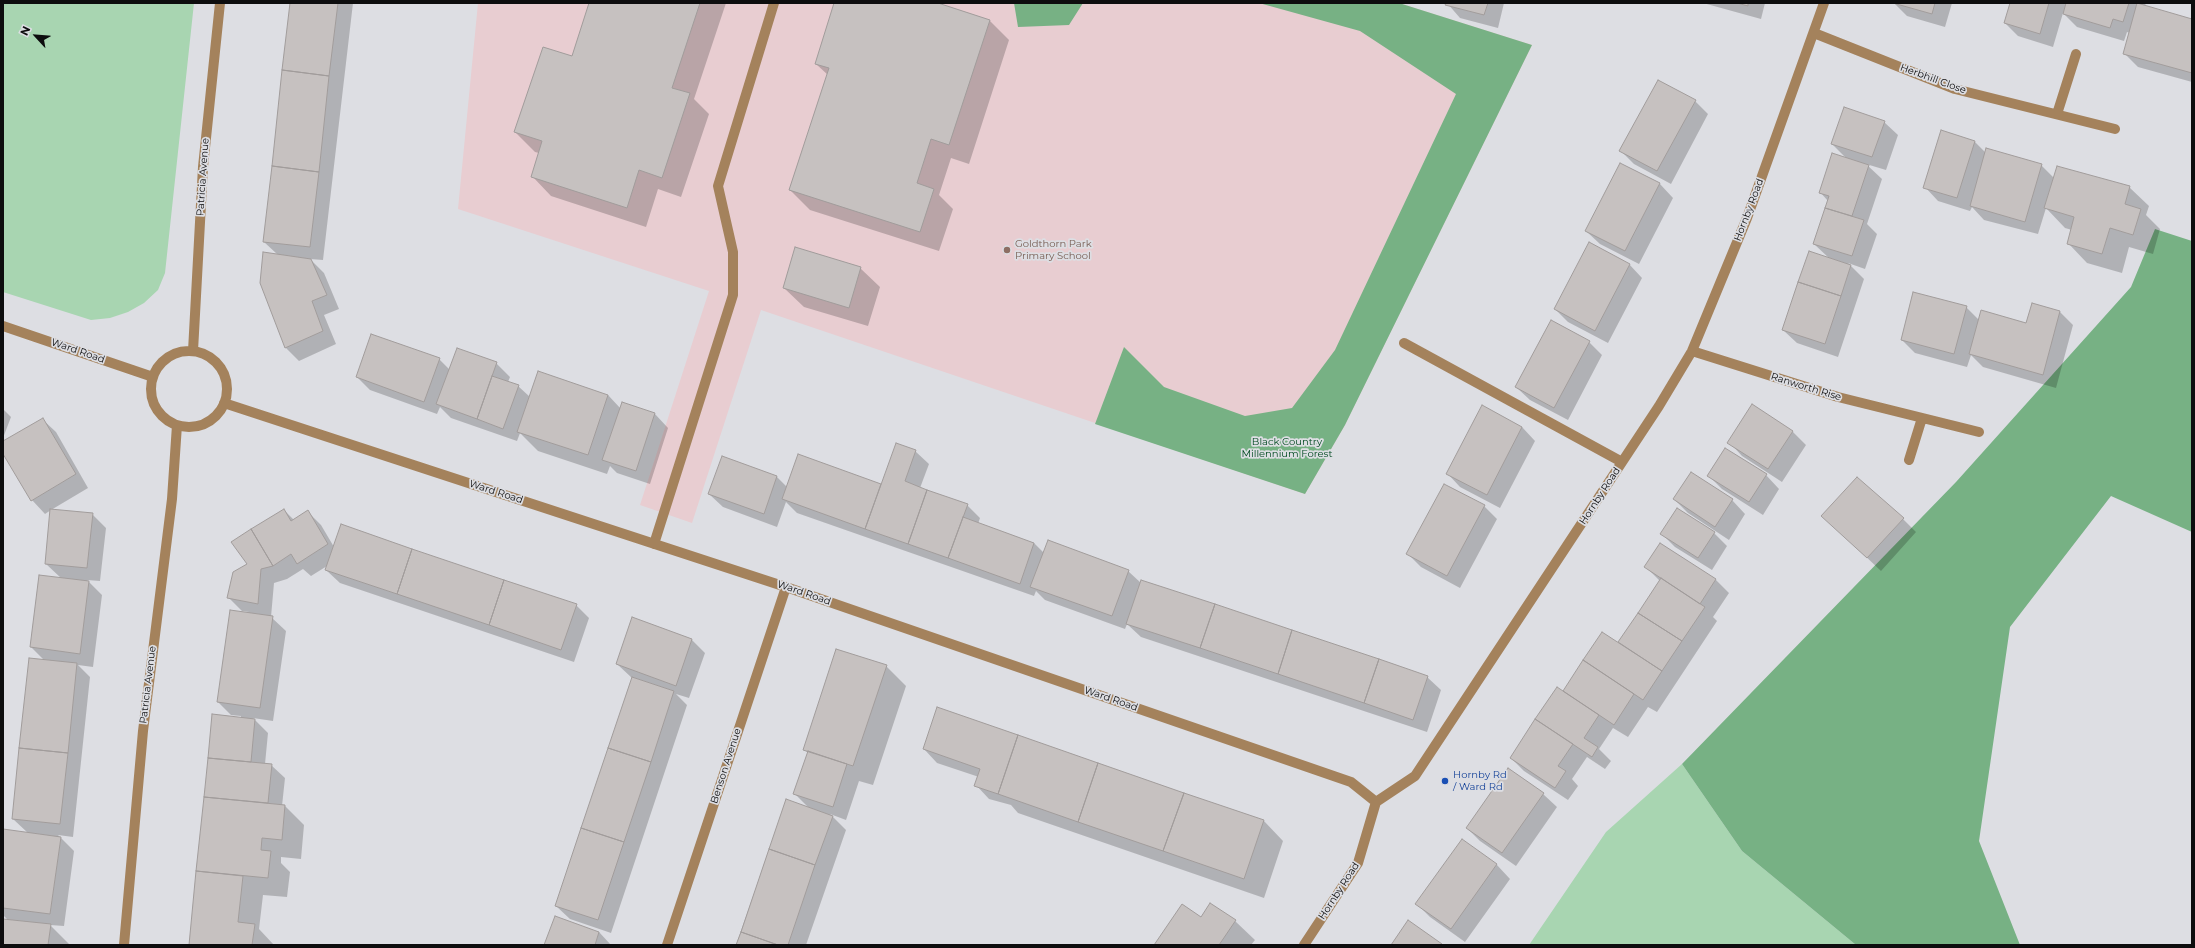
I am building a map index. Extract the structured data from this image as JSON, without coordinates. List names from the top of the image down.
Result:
{
  "streets": {
    "street": [
      "Herbhill Close",
      "Patricia Avenue",
      "Hornby Road",
      "Ward Road",
      "Ranworth Rise",
      "Benson Avenue"
    ]
  },
  "crossings": [
    ["Herbhill Close", "Hornby Road"],
    ["Patricia Avenue", "Ward Road"],
    ["Hornby Road", "Ward Road"],
    ["Hornby Road", "Ranworth Rise"],
    ["Ward Road", "Benson Avenue"]
  ],
  "parks": ["Black Country Millennium Forest"],
  "places": ["Goldthorn Park Primary School", "Hornby Rd / Ward Rd"],
  "north": "top left"
}
